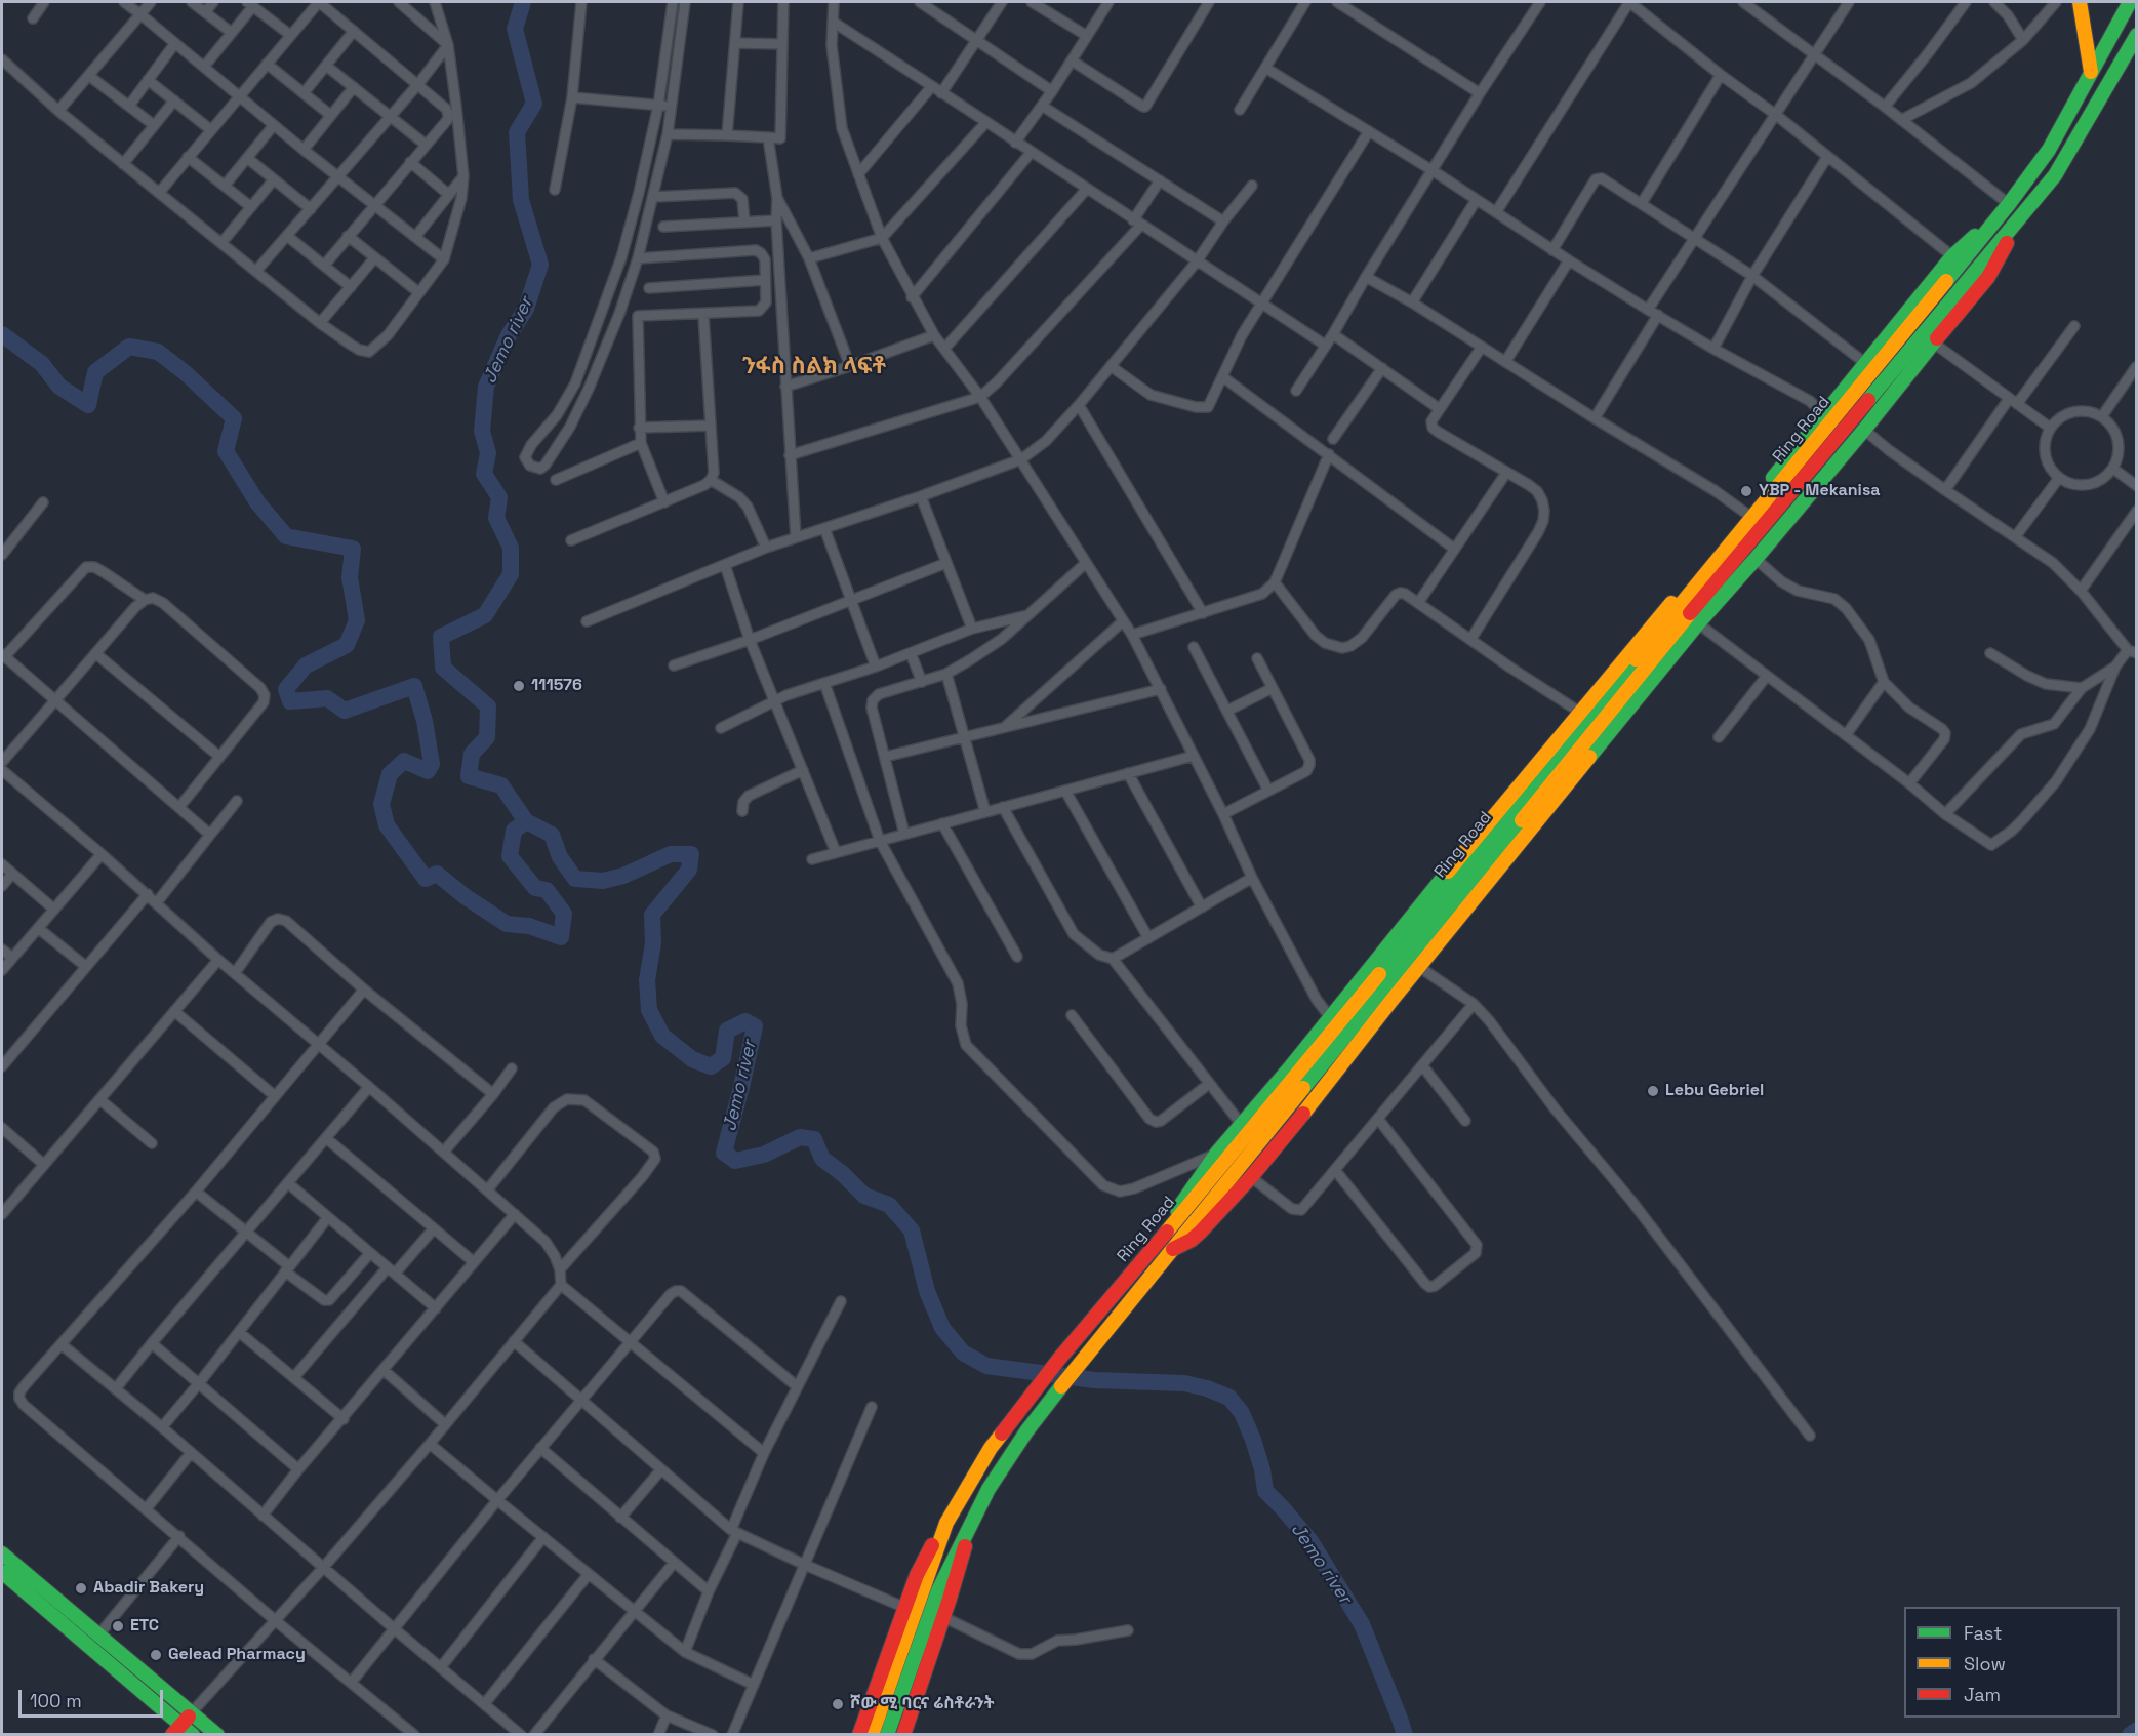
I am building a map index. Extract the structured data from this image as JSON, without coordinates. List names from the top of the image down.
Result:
{
  "streets": {
    "main road": ["Ring Road"]
  },
  "districts": ["ንፋስ ስልክ ላፍቶ"],
  "water": ["Jemo river"],
  "places": [
    "YBP - Mekanisa",
    "111576",
    "Lebu Gebriel",
    "Abadir Bakery",
    "ETC",
    "Gelead Pharmacy",
    "ሾው ሚ ባርና ሬስቶራንት"
  ],
  "legend": ["Fast", "Slow", "Jam"],
  "scale_bar": "100 m"
}
